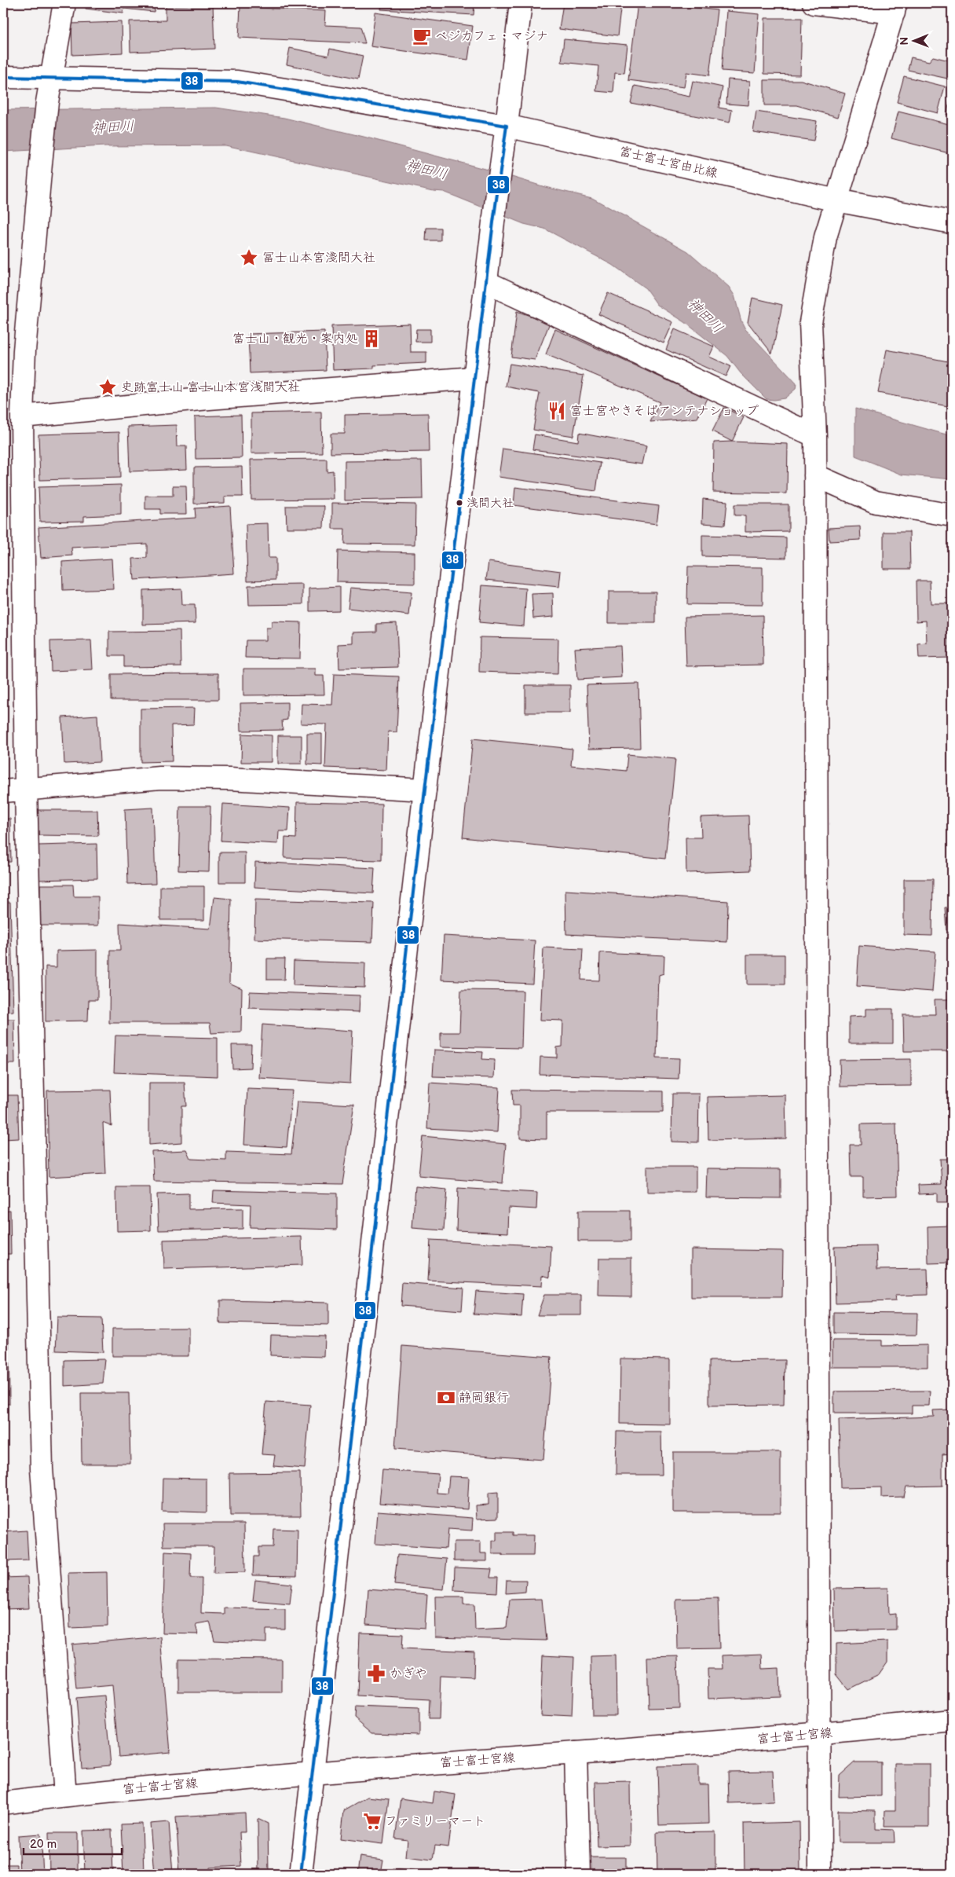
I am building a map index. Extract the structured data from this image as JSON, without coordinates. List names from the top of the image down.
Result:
{
  "streets": {
    "street": ["富士富士宮由比線", "富士富士宮線"]
  },
  "water": ["神田川"],
  "places": {
    "cafe": ["ベジカフェ・マジナ"],
    "place": ["冨士山本宮淺間大社", "史跡富士山 富士山本宮浅間大社"],
    "building": ["富士山・観光・案内処"],
    "restaurant": ["富士宮やきそばアンテナショップ"],
    "other": ["浅間大社"],
    "bank": ["静岡銀行"],
    "pharmacy": ["かぎや"],
    "supermarket": ["ファミリーマート"]
  },
  "lines": ["transit line 38"],
  "scale_bar": "20 m",
  "north": "left"
}
